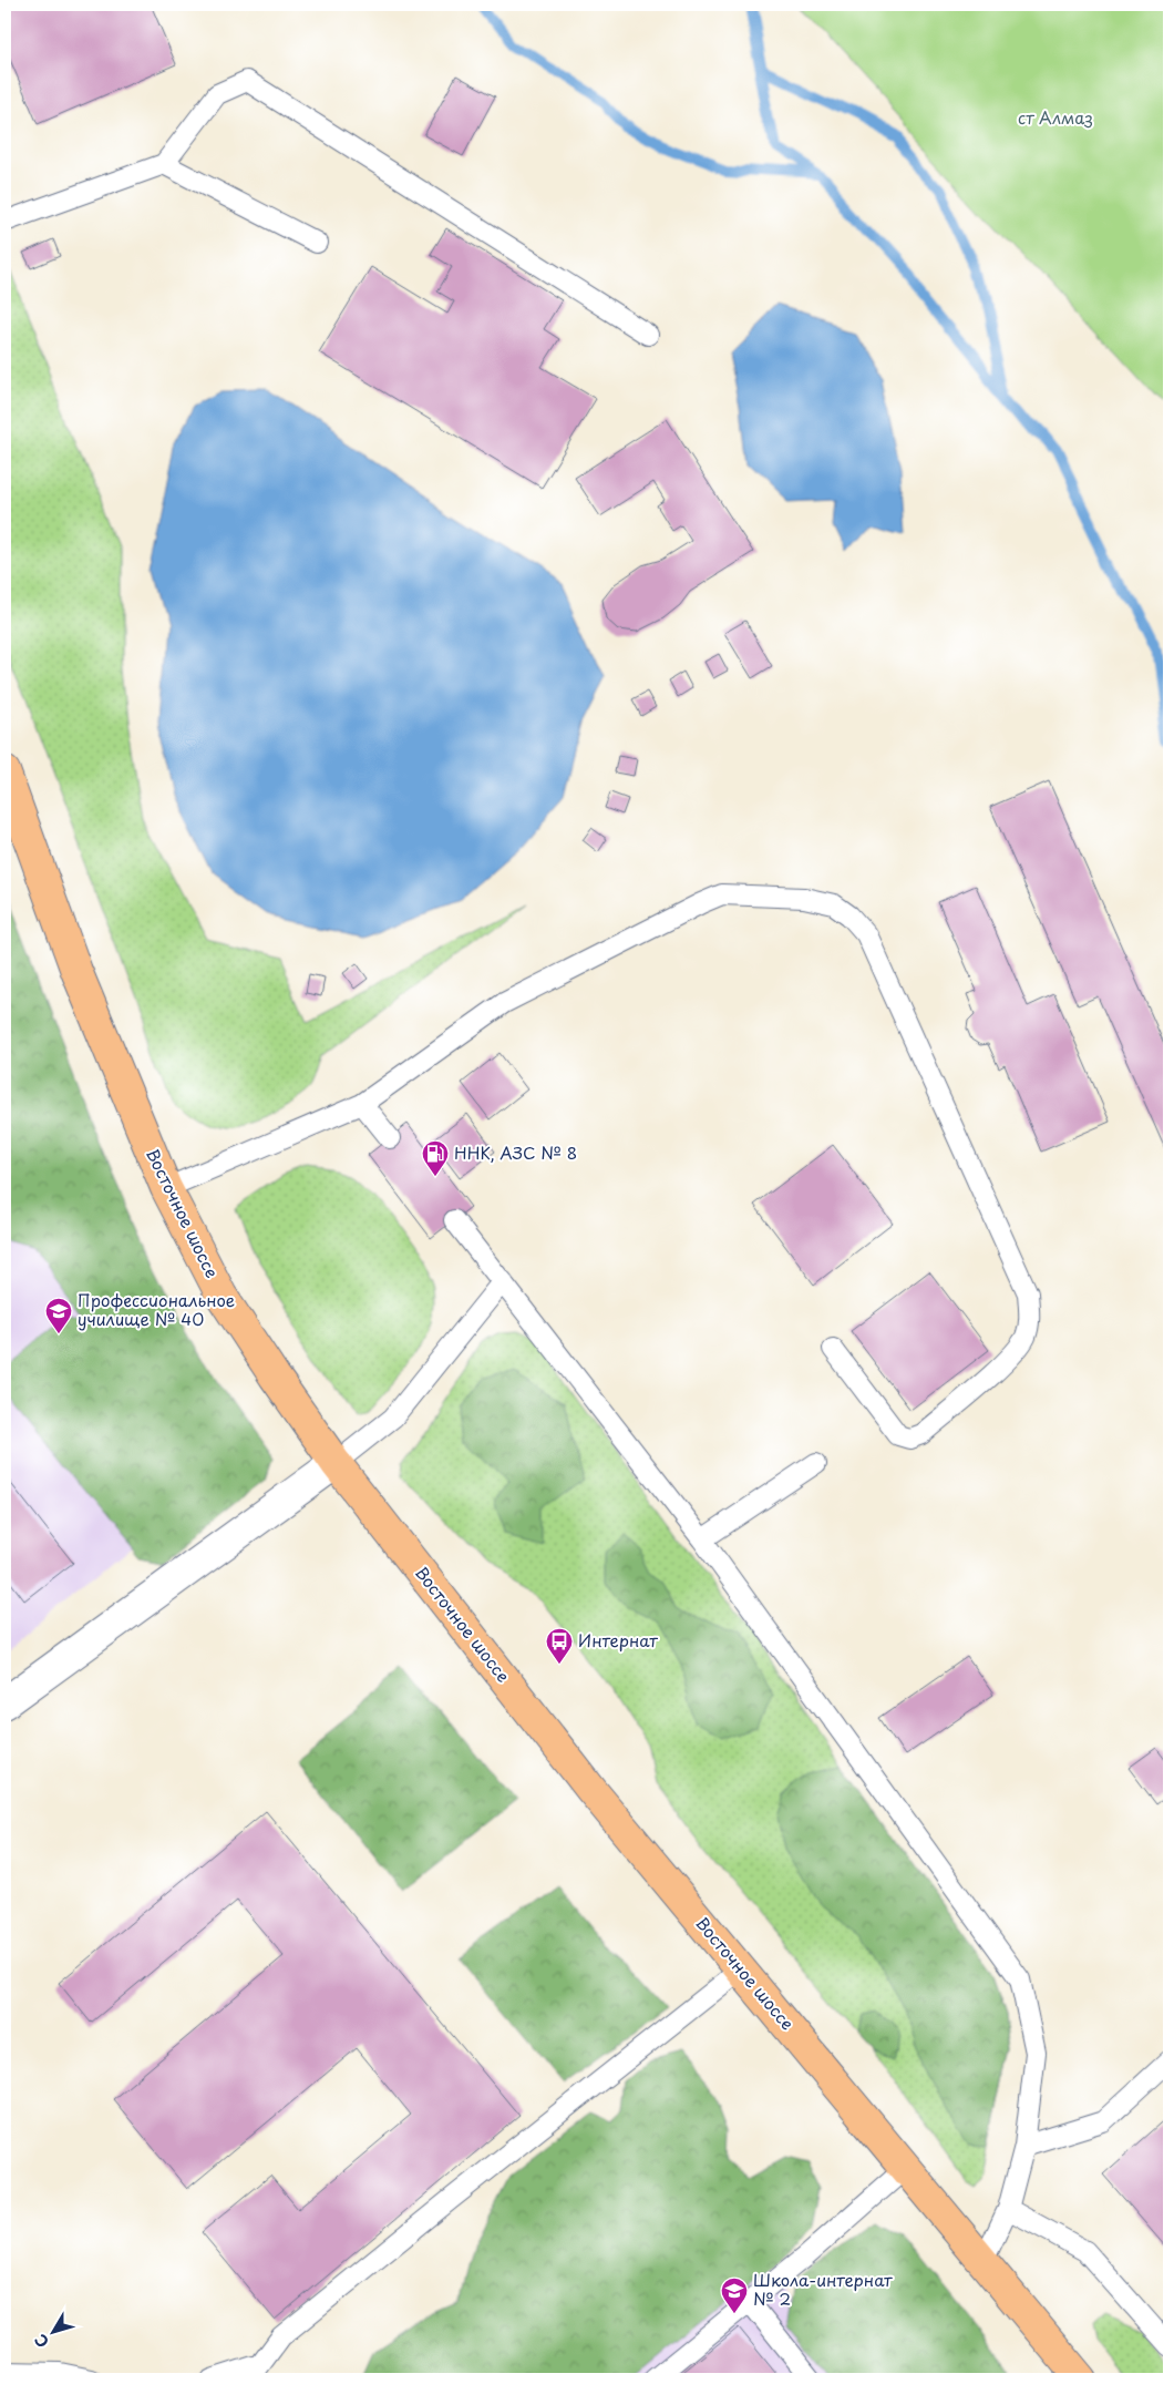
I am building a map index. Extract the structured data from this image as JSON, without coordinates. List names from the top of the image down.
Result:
{
  "streets": {
    "main road": ["Восточное шоссе"]
  },
  "parks": ["ст Алмаз"],
  "places": {
    "fuel station": ["ННК, АЗС № 8"],
    "school or university": ["Профессиональное училище № 40", "Школа-интернат № 2"],
    "bus stop": ["Интернат"]
  },
  "north": "bottom left"
}
